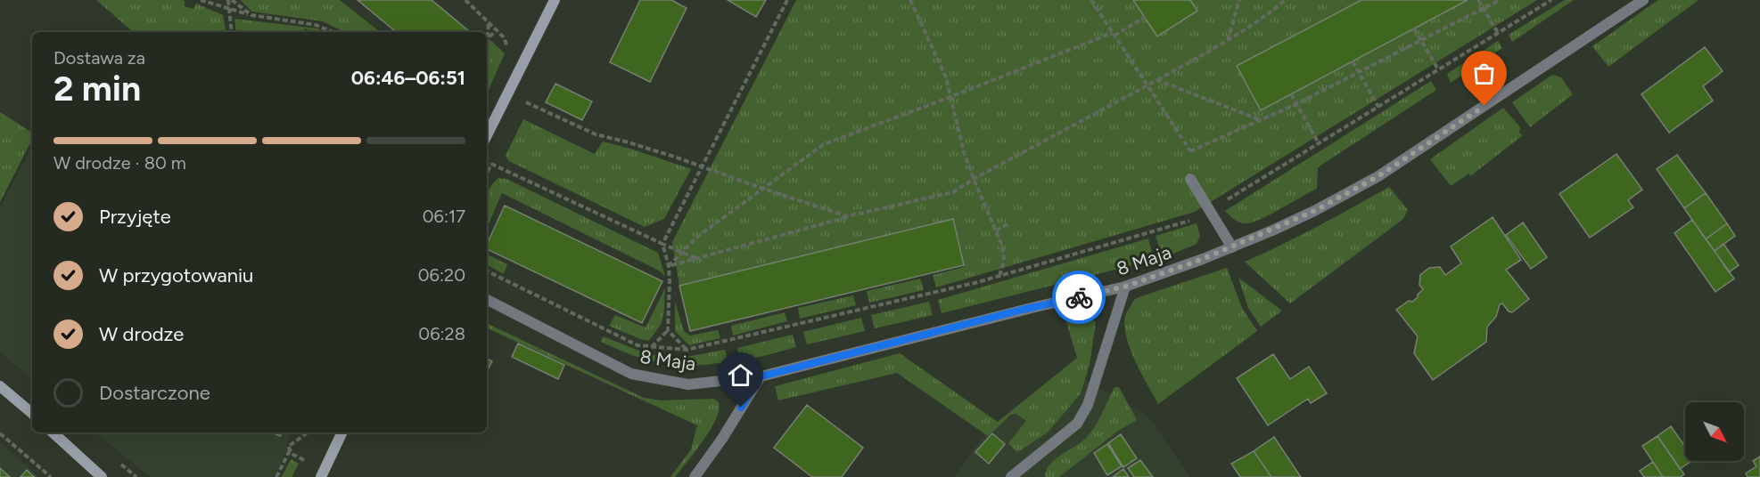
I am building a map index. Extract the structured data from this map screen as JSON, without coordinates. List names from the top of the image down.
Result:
{
  "streets": {
    "street": ["8 Maja"]
  },
  "north": "bottom right",
  "page": {
    "heading": ["2 min", "Dostawa za", "06:46–06:51"],
    "bar": "W drodze · 80 m",
    "list": [
      ["Przyjęte", "06:17"],
      ["W przygotowaniu", "06:20"],
      ["W drodze", "06:28"],
      "Dostarczone"
    ]
  }
}
